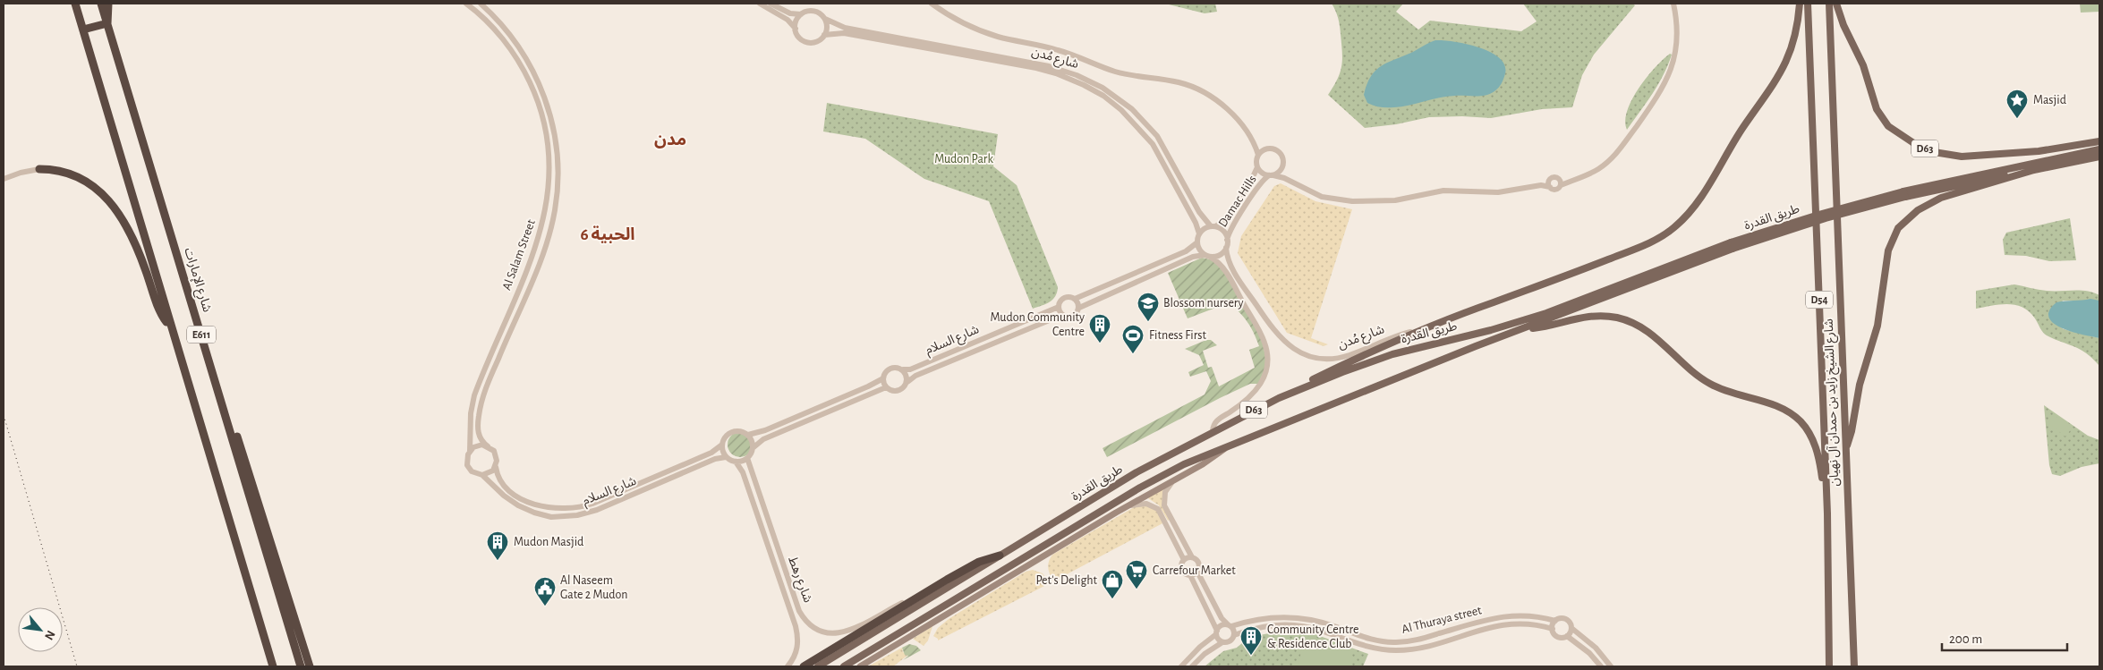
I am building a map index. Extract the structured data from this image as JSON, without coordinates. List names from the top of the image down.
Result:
{
  "streets": {
    "highway": ["شارع الإمارات", "E611"],
    "main road": [
      "D63",
      "طريق القدرة",
      "D54",
      "شارع الشيخ زايد بن حمدان آل نهيان"
    ],
    "street": [
      "شارع مُدن",
      "Damac Hills",
      "Al Salam Street",
      "شارع السلام",
      "شارع رهط",
      "Al Thuraya street"
    ]
  },
  "crossings": [
    ["شارع مُدن", "Damac Hills"],
    ["Al Salam Street", "شارع السلام"],
    ["شارع السلام", "شارع رهط"]
  ],
  "districts": ["مدن", "الحبية 6"],
  "parks": ["Mudon Park"],
  "places": {
    "place": ["Masjid"],
    "school or university": ["Blossom nursery"],
    "building": ["Mudon Community Centre", "Mudon Masjid", "Community Centre & Residence Club"],
    "sports": ["Fitness First"],
    "supermarket": ["Carrefour Market"],
    "shop": ["Pet's Delight"],
    "public building": ["Al Naseem Gate 2 Mudon"]
  },
  "scale_bar": "200 m",
  "north": "bottom right"
}
